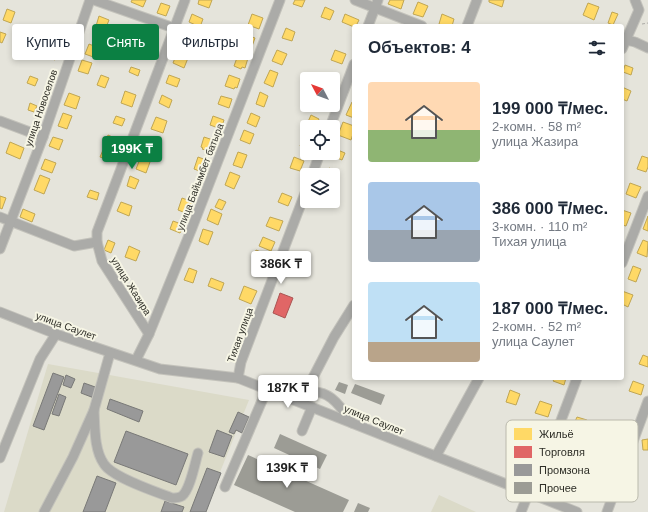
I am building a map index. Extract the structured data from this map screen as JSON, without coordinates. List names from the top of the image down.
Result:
{
  "streets": {
    "street": [
      "улица Новоселов",
      "улица Байымбет батыра",
      "улица Жазира",
      "улица Саулет",
      "Тихая улица"
    ]
  },
  "crossings": [
    ["улица Байымбет батыра", "улица Жазира"],
    ["улица Байымбет батыра", "улица Саулет"],
    ["улица Саулет", "Тихая улица"]
  ],
  "legend": [
    "Жильё",
    "Торговля",
    "Промзона",
    "Прочее"
  ],
  "north": "top left",
  "page": {
    "chip": ["Купить", "Снять", "Фильтры"],
    "heading": "Объектов: 4",
    "list": [
      {
        "name": "199 000 ₸/мес.",
        "note": "2-комн. · 58 m² · улица Жазира"
      },
      {
        "name": "386 000 ₸/мес.",
        "note": "3-комн. · 110 m² · Тихая улица"
      },
      {
        "name": "187 000 ₸/мес.",
        "note": "2-комн. · 52 m² · улица Саулет"
      }
    ],
    "price": [
      "199K ₸",
      "386K ₸",
      "187K ₸",
      "139K ₸"
    ]
  }
}
